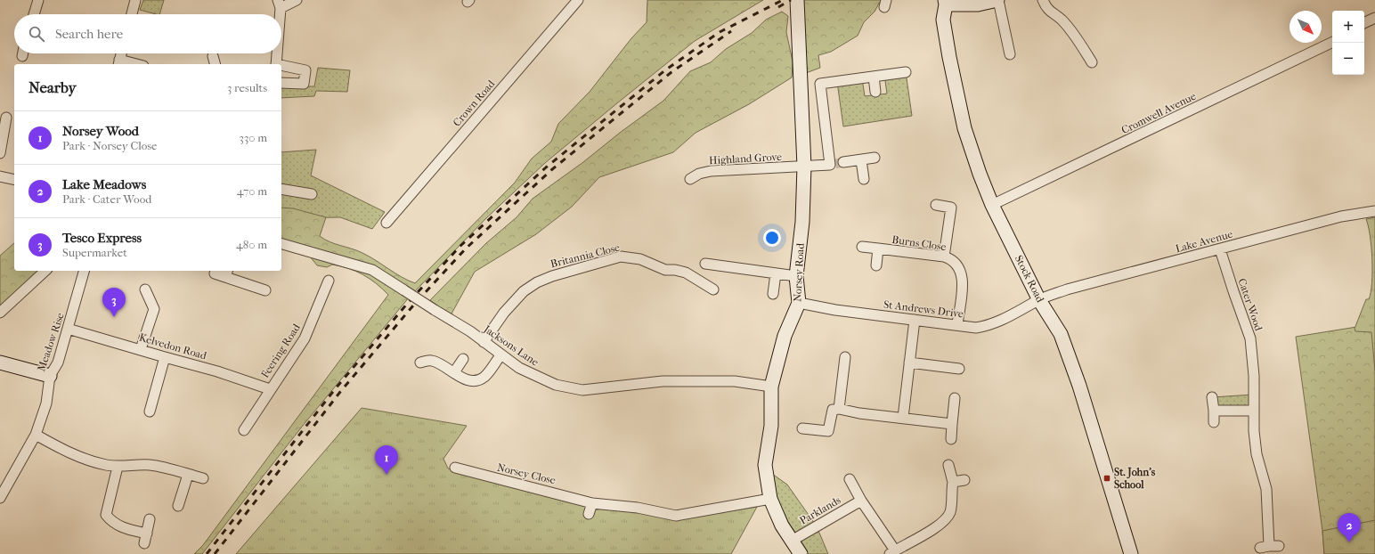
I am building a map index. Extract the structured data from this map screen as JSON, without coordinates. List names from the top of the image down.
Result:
{
  "streets": {
    "street": [
      "Crown Road",
      "Cromwell Avenue",
      "Highland Grove",
      "Lake Avenue",
      "Burns Close",
      "Britannia Close",
      "Norsey Road",
      "Stock Road",
      "Cater Wood",
      "St Andrews Drive",
      "Meadow Rise",
      "Jacksons Lane",
      "Kelvedon Road",
      "Feering Road",
      "Norsey Close",
      "Parklands"
    ]
  },
  "crossings": [
    ["Cromwell Avenue", "Stock Road"],
    ["Highland Grove", "Norsey Road"],
    ["Lake Avenue", "Stock Road"],
    ["Lake Avenue", "Cater Wood"],
    ["Lake Avenue", "St Andrews Drive"],
    ["Burns Close", "St Andrews Drive"],
    ["Britannia Close", "Jacksons Lane"],
    ["Norsey Road", "St Andrews Drive"],
    ["Norsey Road", "Jacksons Lane"],
    ["Norsey Road", "Norsey Close"],
    ["Norsey Road", "Parklands"],
    ["Stock Road", "St Andrews Drive"],
    ["Meadow Rise", "Kelvedon Road"],
    ["Kelvedon Road", "Feering Road"]
  ],
  "places": {
    "transit": ["St. John's School"]
  },
  "north": "bottom right",
  "page": {
    "map_buttons": ["+", "−"],
    "search": "Search here",
    "heading": ["Nearby", "3 results"],
    "list": [
      {
        "mark": "1",
        "name": "Norsey Wood",
        "note": "Park · Norsey Close",
        "value": "330 m"
      },
      {
        "mark": "2",
        "name": "Lake Meadows",
        "note": "Park · Cater Wood",
        "value": "470 m"
      },
      {
        "mark": "3",
        "name": "Tesco Express",
        "note": "Supermarket",
        "value": "480 m"
      }
    ],
    "pins": ["3", "1", "2"]
  }
}
